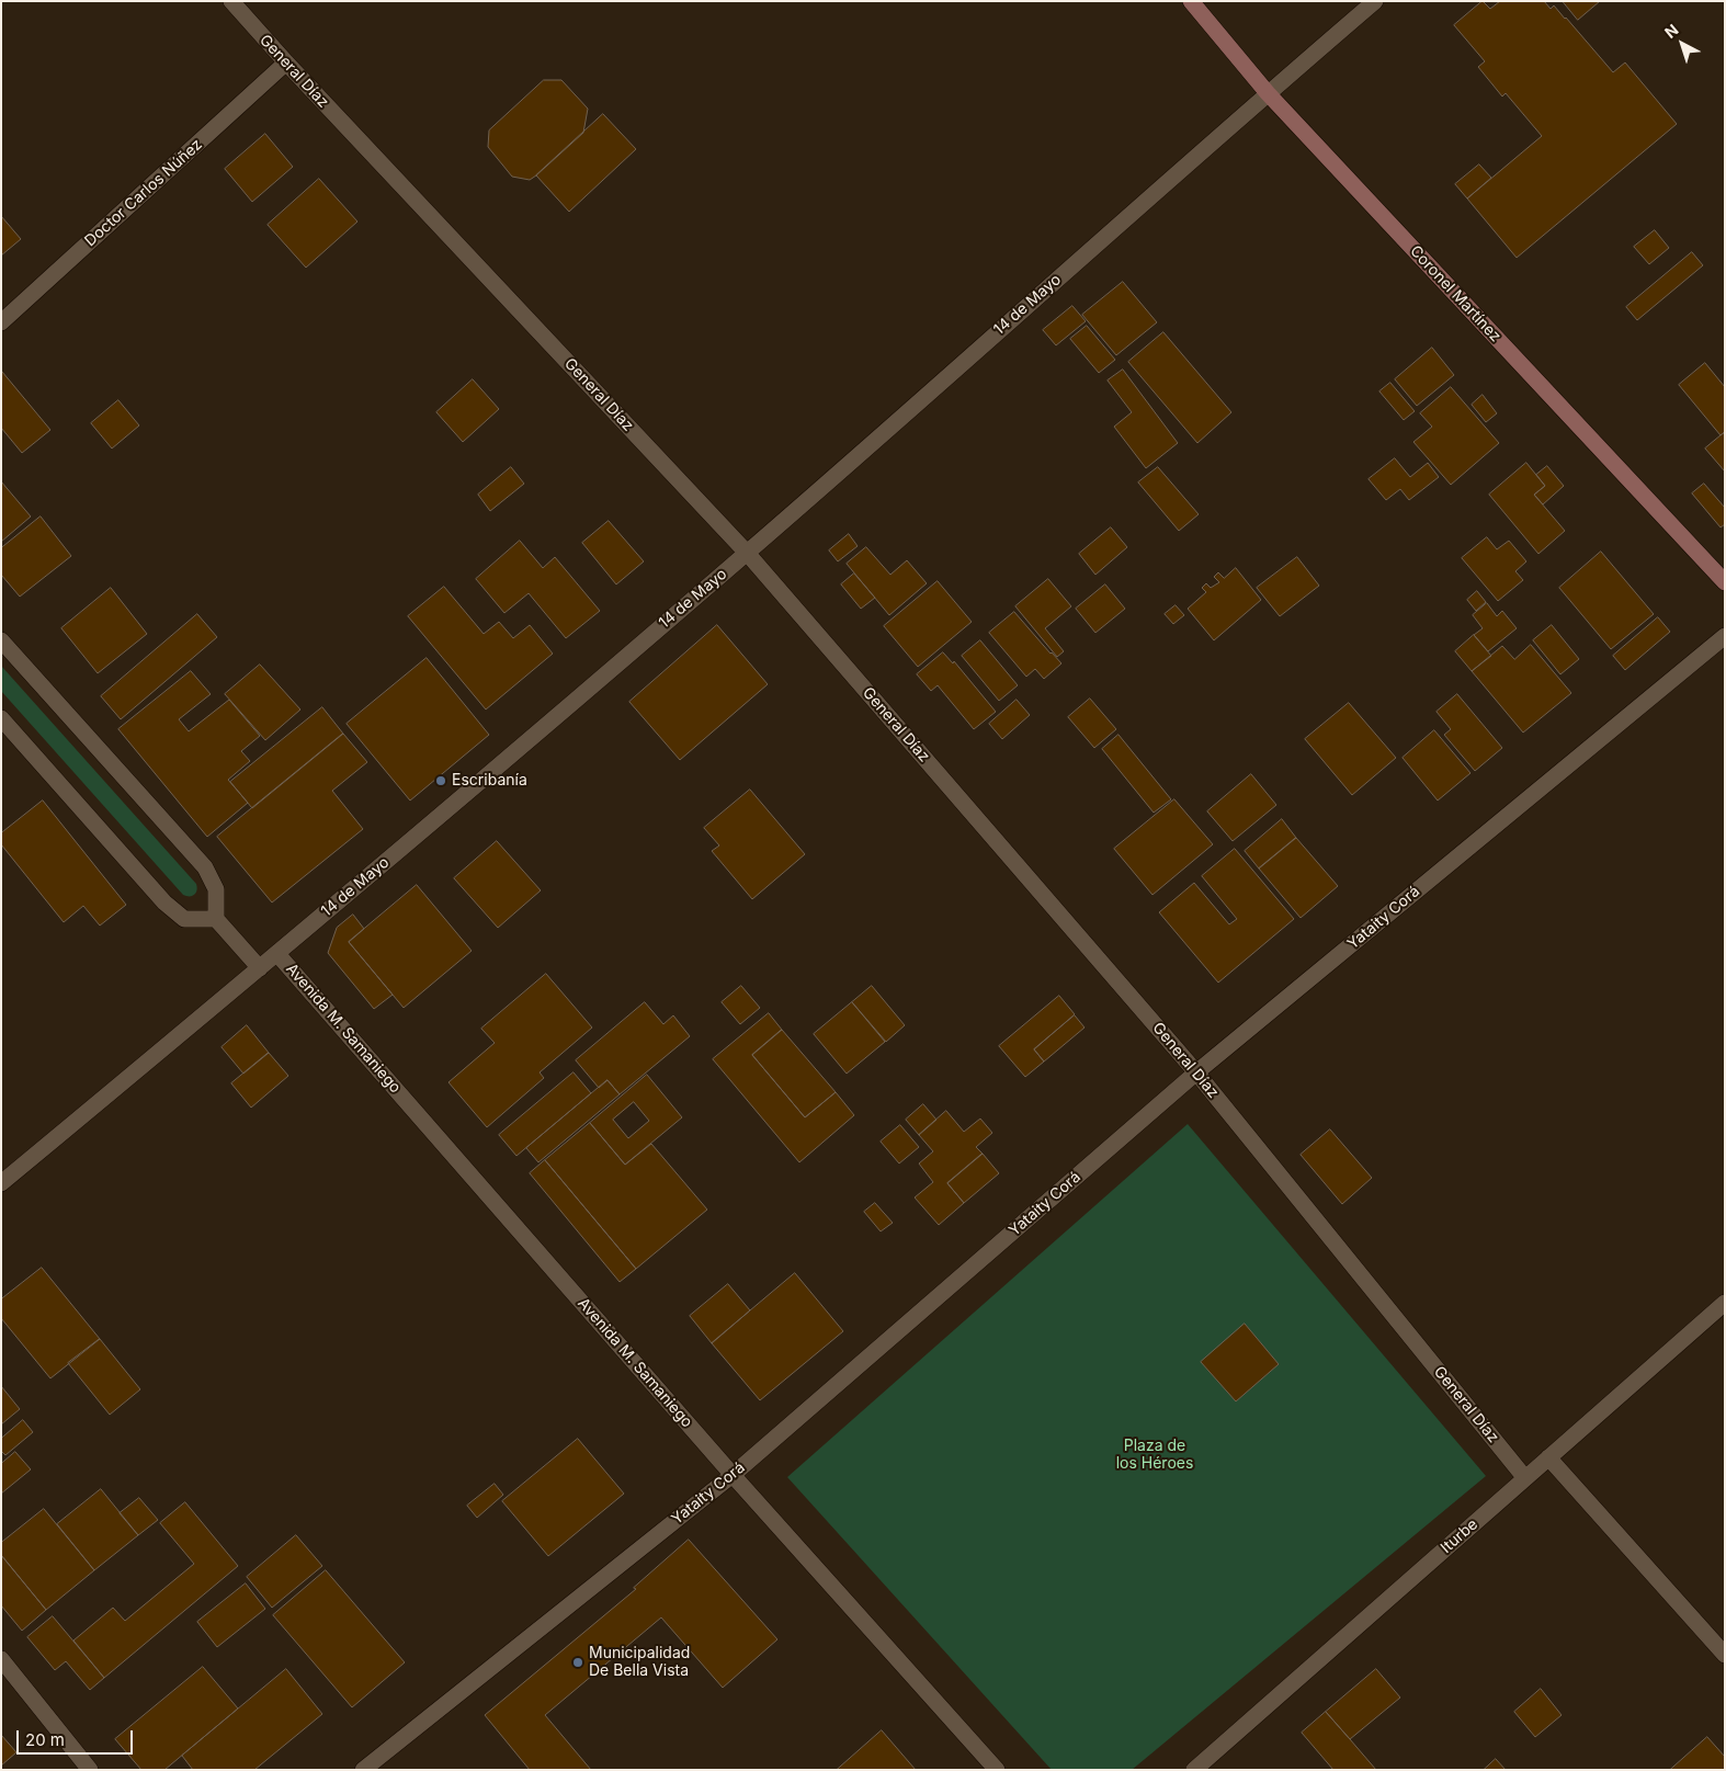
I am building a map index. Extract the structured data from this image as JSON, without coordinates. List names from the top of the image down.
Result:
{
  "streets": {
    "street": [
      "General Díaz",
      "Doctor Carlos Núñez",
      "Coronel Martínez",
      "14 de Mayo",
      "Yataity Corá",
      "Avenida M. Samaniego",
      "Iturbe"
    ]
  },
  "crossings": [
    ["General Díaz", "Doctor Carlos Núñez"],
    ["General Díaz", "14 de Mayo"],
    ["General Díaz", "Yataity Corá"],
    ["General Díaz", "Iturbe"],
    ["Coronel Martínez", "14 de Mayo"],
    ["14 de Mayo", "Avenida M. Samaniego"],
    ["Yataity Corá", "Avenida M. Samaniego"]
  ],
  "parks": ["Plaza de los Héroes"],
  "places": ["Escribanía", "Municipalidad De Bella Vista"],
  "scale_bar": "20 m",
  "north": "top left"
}
